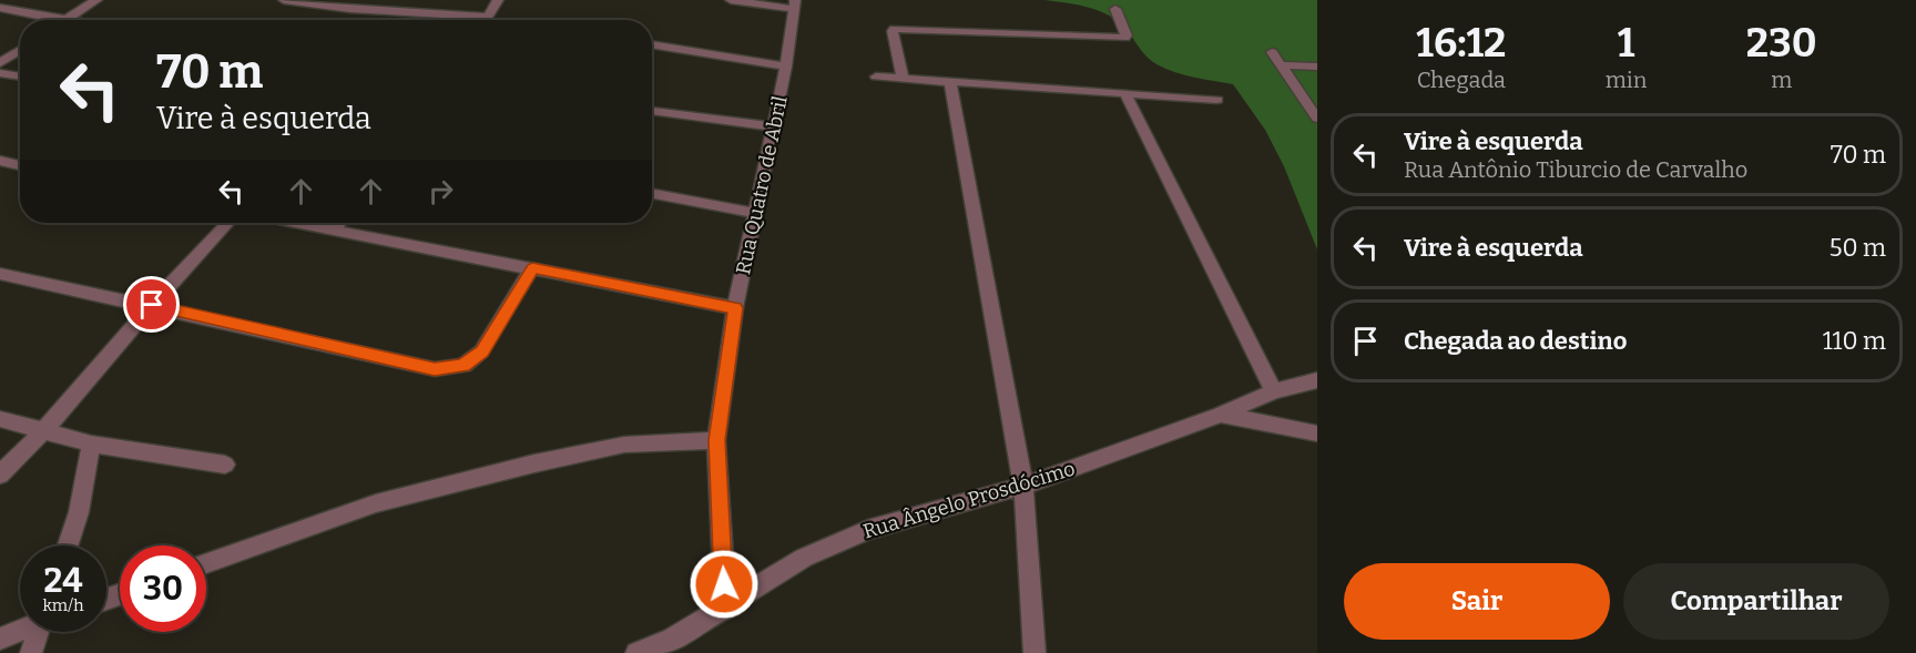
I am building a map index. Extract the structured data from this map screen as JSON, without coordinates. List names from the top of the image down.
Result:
{
  "streets": {
    "street": ["Rua Quatro de Abril", "Rua Ângelo Prosdócimo"]
  },
  "crossings": [
    ["Rua Quatro de Abril", "Rua Ângelo Prosdócimo"]
  ],
  "page": {
    "eta": [
      "16:12",
      "Chegada",
      "1",
      "min",
      "230",
      "m"
    ],
    "turn": ["70 m", "Vire à esquerda"],
    "list": [
      {
        "name": "Vire à esquerda",
        "note": "Rua Antônio Tiburcio de Carvalho",
        "value": "70 m"
      },
      {
        "name": "Vire à esquerda",
        "value": "50 m"
      },
      {
        "name": "Chegada ao destino",
        "value": "110 m"
      }
    ],
    "speed": "24 km/h",
    "limit": "30",
    "buttons": ["Sair", "Compartilhar"]
  }
}
